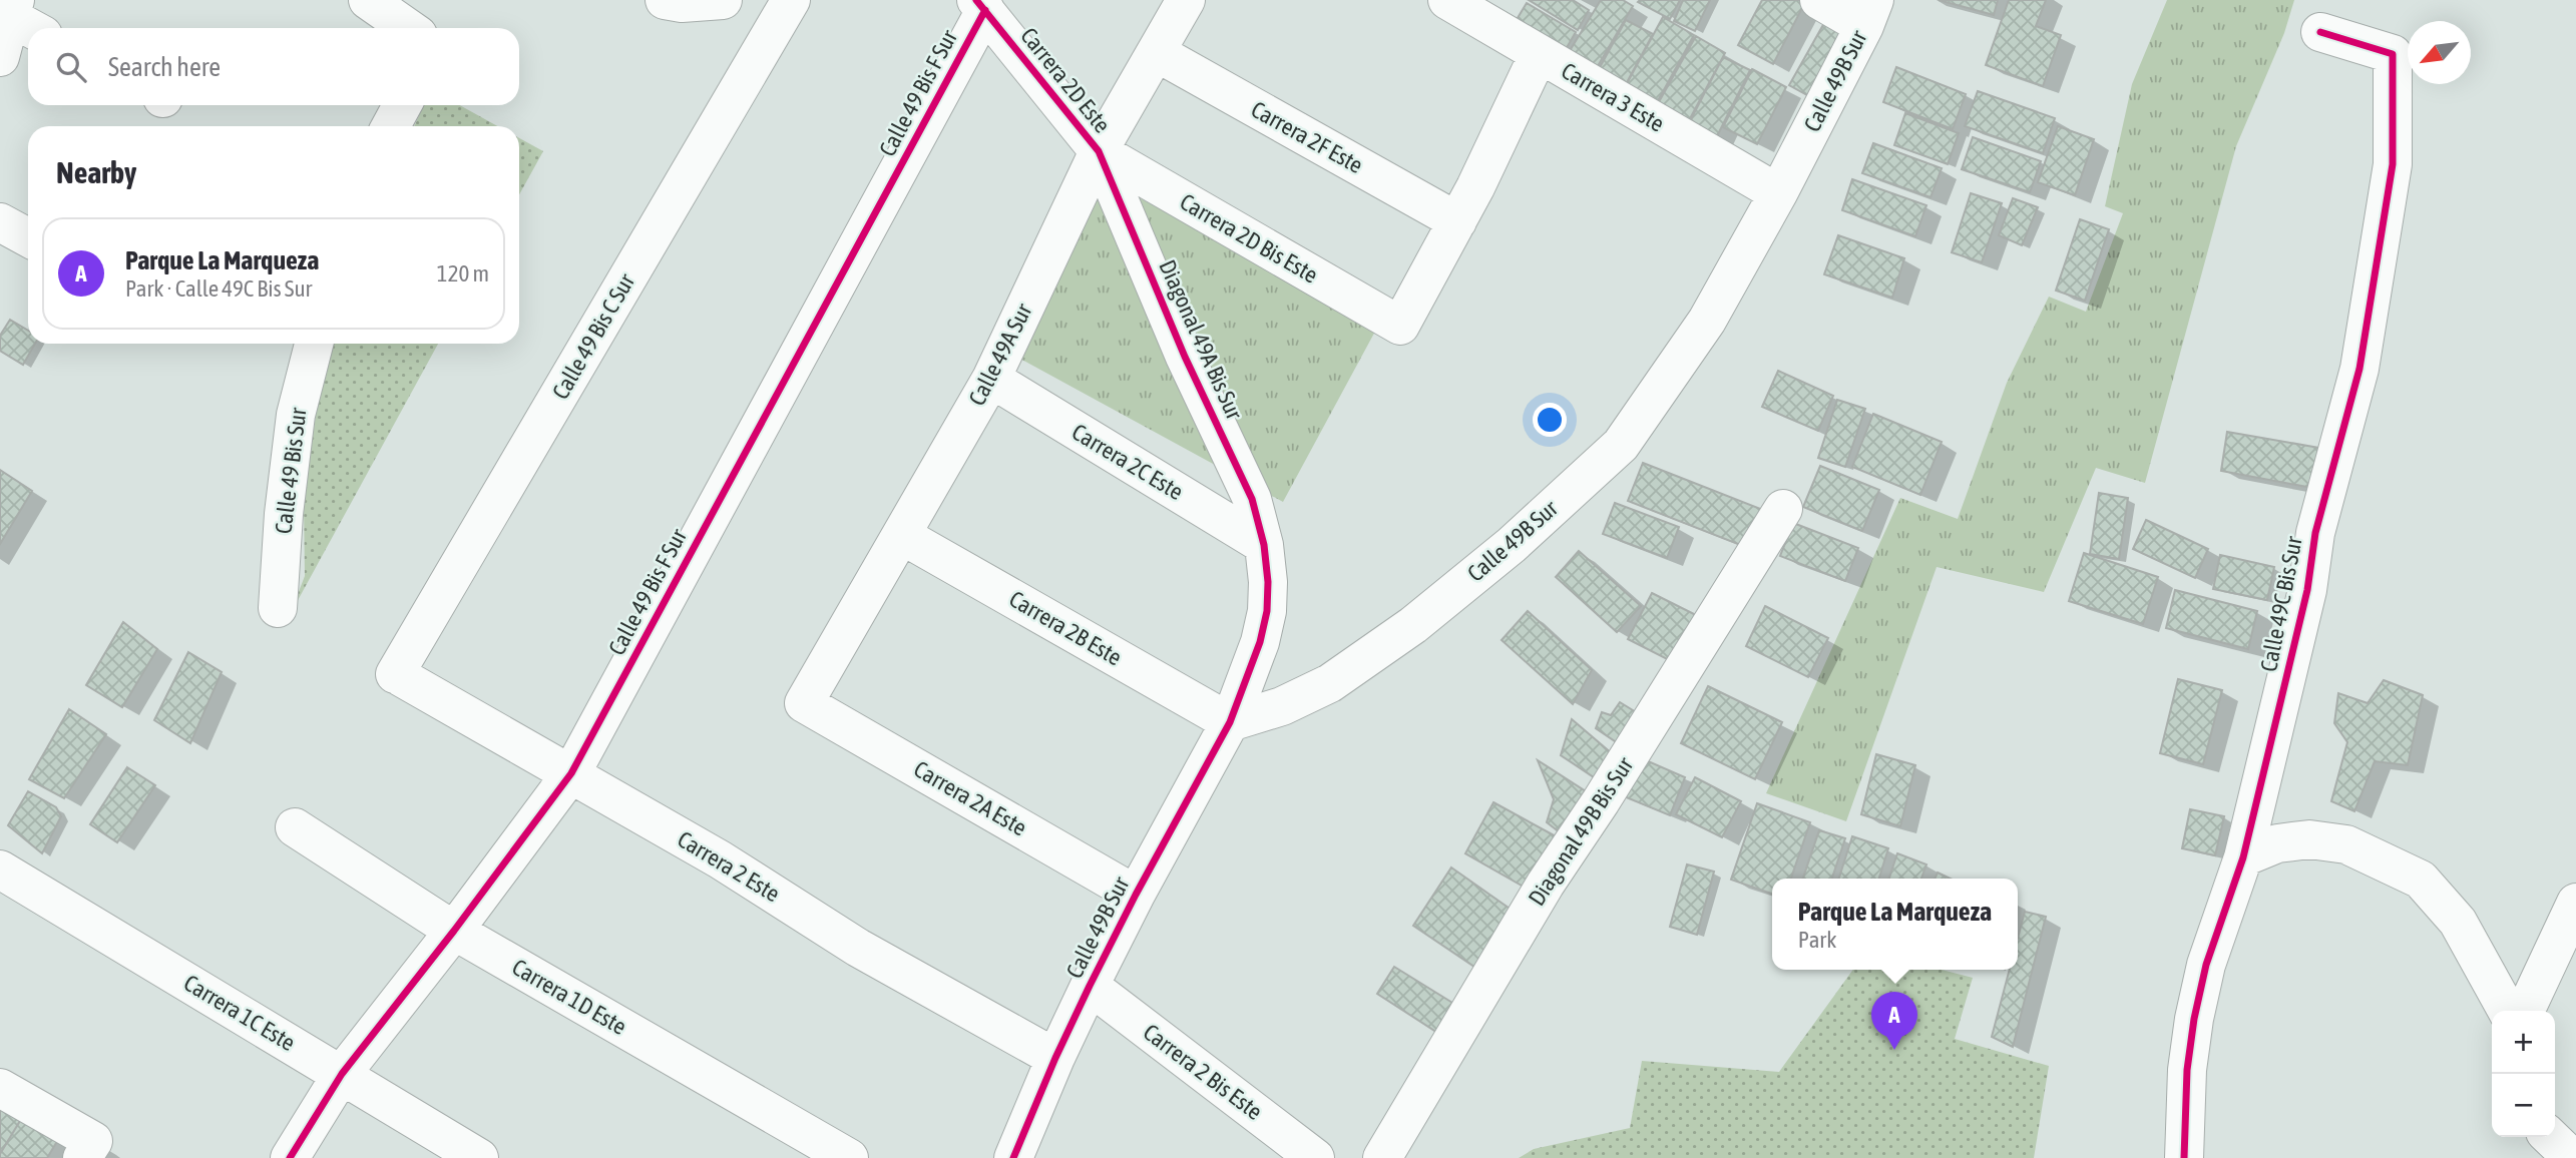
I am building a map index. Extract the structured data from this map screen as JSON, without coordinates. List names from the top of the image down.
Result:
{
  "streets": {
    "street": [
      "Carrera 2D Este",
      "Calle 49B Sur",
      "Calle 49 Bis F Sur",
      "Carrera 3 Este",
      "Carrera 2F Este",
      "Carrera 2D Bis Este",
      "Calle 49 Bis C Sur",
      "Diagonal 49A Bis Sur",
      "Calle 49A Sur",
      "Carrera 2C Este",
      "Calle 49 Bis Sur",
      "Calle 49C Bis Sur",
      "Carrera 2B Este",
      "Carrera 2A Este",
      "Diagonal 49B Bis Sur",
      "Carrera 2 Este",
      "Carrera 1D Este",
      "Carrera 1C Este",
      "Carrera 2 Bis Este"
    ]
  },
  "crossings": [
    ["Carrera 2D Este", "Calle 49 Bis F Sur"],
    ["Carrera 2D Este", "Carrera 2D Bis Este"],
    ["Carrera 2D Este", "Diagonal 49A Bis Sur"],
    ["Carrera 2D Este", "Calle 49A Sur"],
    ["Calle 49B Sur", "Carrera 3 Este"],
    ["Calle 49B Sur", "Diagonal 49A Bis Sur"],
    ["Calle 49B Sur", "Carrera 2B Este"],
    ["Calle 49B Sur", "Carrera 2A Este"],
    ["Calle 49B Sur", "Carrera 2 Este"],
    ["Calle 49B Sur", "Carrera 2 Bis Este"],
    ["Calle 49 Bis F Sur", "Carrera 2 Este"],
    ["Calle 49 Bis F Sur", "Carrera 1D Este"],
    ["Calle 49 Bis F Sur", "Carrera 1C Este"],
    ["Carrera 2F Este", "Carrera 2D Bis Este"],
    ["Carrera 2F Este", "Calle 49A Sur"],
    ["Carrera 2D Bis Este", "Diagonal 49A Bis Sur"],
    ["Carrera 2D Bis Este", "Calle 49A Sur"],
    ["Calle 49 Bis C Sur", "Carrera 2 Este"],
    ["Diagonal 49A Bis Sur", "Calle 49A Sur"],
    ["Diagonal 49A Bis Sur", "Carrera 2C Este"],
    ["Diagonal 49A Bis Sur", "Carrera 2B Este"],
    ["Calle 49A Sur", "Carrera 2C Este"],
    ["Calle 49A Sur", "Carrera 2B Este"],
    ["Calle 49A Sur", "Carrera 2A Este"]
  ],
  "north": "bottom left",
  "page": {
    "search": "Search here",
    "heading": "Nearby",
    "list": [
      {
        "mark": "A",
        "name": "Parque La Marqueza",
        "note": "Park · Calle 49C Bis Sur",
        "value": "120 m"
      }
    ],
    "popup": ["Parque La Marqueza", "Park"],
    "pins": "A",
    "map_buttons": ["+", "−"]
  }
}
